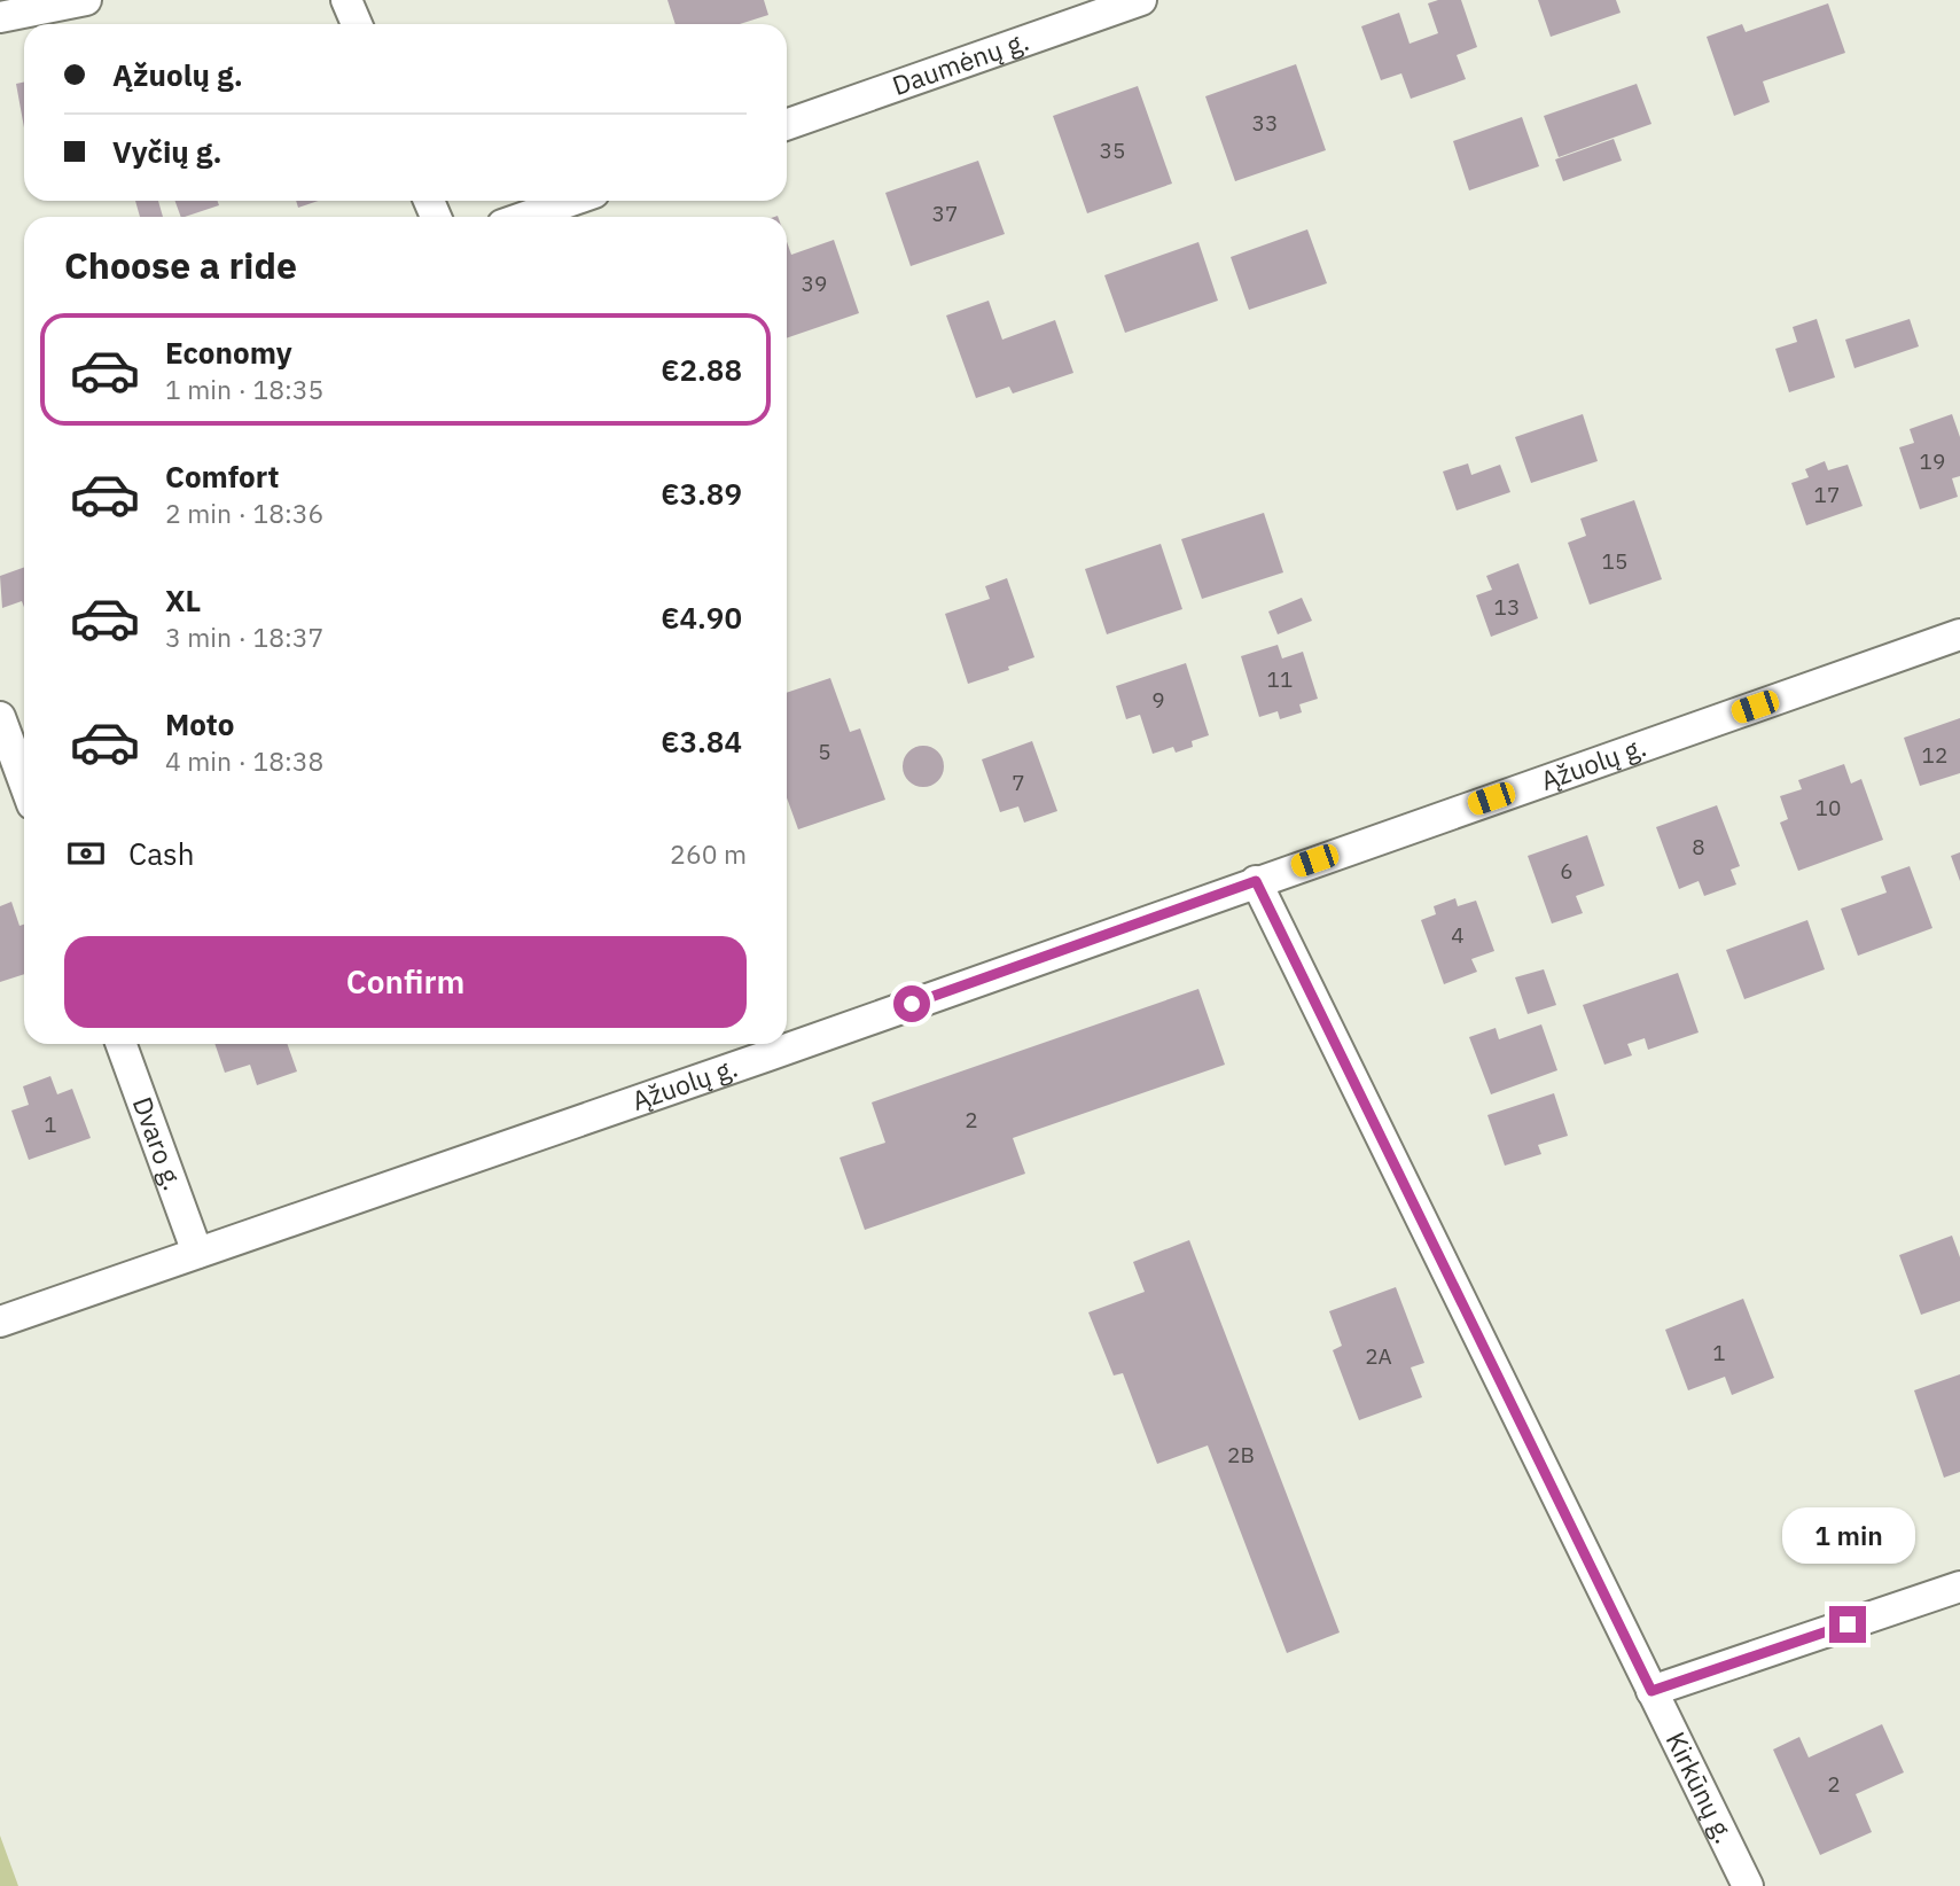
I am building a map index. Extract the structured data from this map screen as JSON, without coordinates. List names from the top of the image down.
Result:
{
  "streets": {
    "street": [
      "Daumėnų g.",
      "Ąžuolų g.",
      "Dvaro g.",
      "Kirkūnų g."
    ]
  },
  "crossings": [
    ["Ąžuolų g.", "Dvaro g."],
    ["Ąžuolų g.", "Kirkūnų g."]
  ],
  "house_numbers": [
    "33",
    "35",
    "37",
    "39",
    "19",
    "17",
    "15",
    "13",
    "11",
    "9",
    "5",
    "12",
    "7",
    "10",
    "8",
    "6",
    "4",
    "2",
    "1",
    "1",
    "2A",
    "2B",
    "2"
  ],
  "page": {
    "banner": ["Ąžuolų g.", "Vyčių g."],
    "heading": "Choose a ride",
    "list": [
      {
        "name": "Economy",
        "note": "1 min · 18:35",
        "value": "€2.88"
      },
      {
        "name": "Comfort",
        "note": "2 min · 18:36",
        "value": "€3.89"
      },
      {
        "name": "XL",
        "note": "3 min · 18:37",
        "value": "€4.90"
      },
      {
        "name": "Moto",
        "note": "4 min · 18:38",
        "value": "€3.84"
      }
    ],
    "pay": ["Cash", "260 m"],
    "buttons": "Confirm",
    "bubble": "1 min"
  }
}
